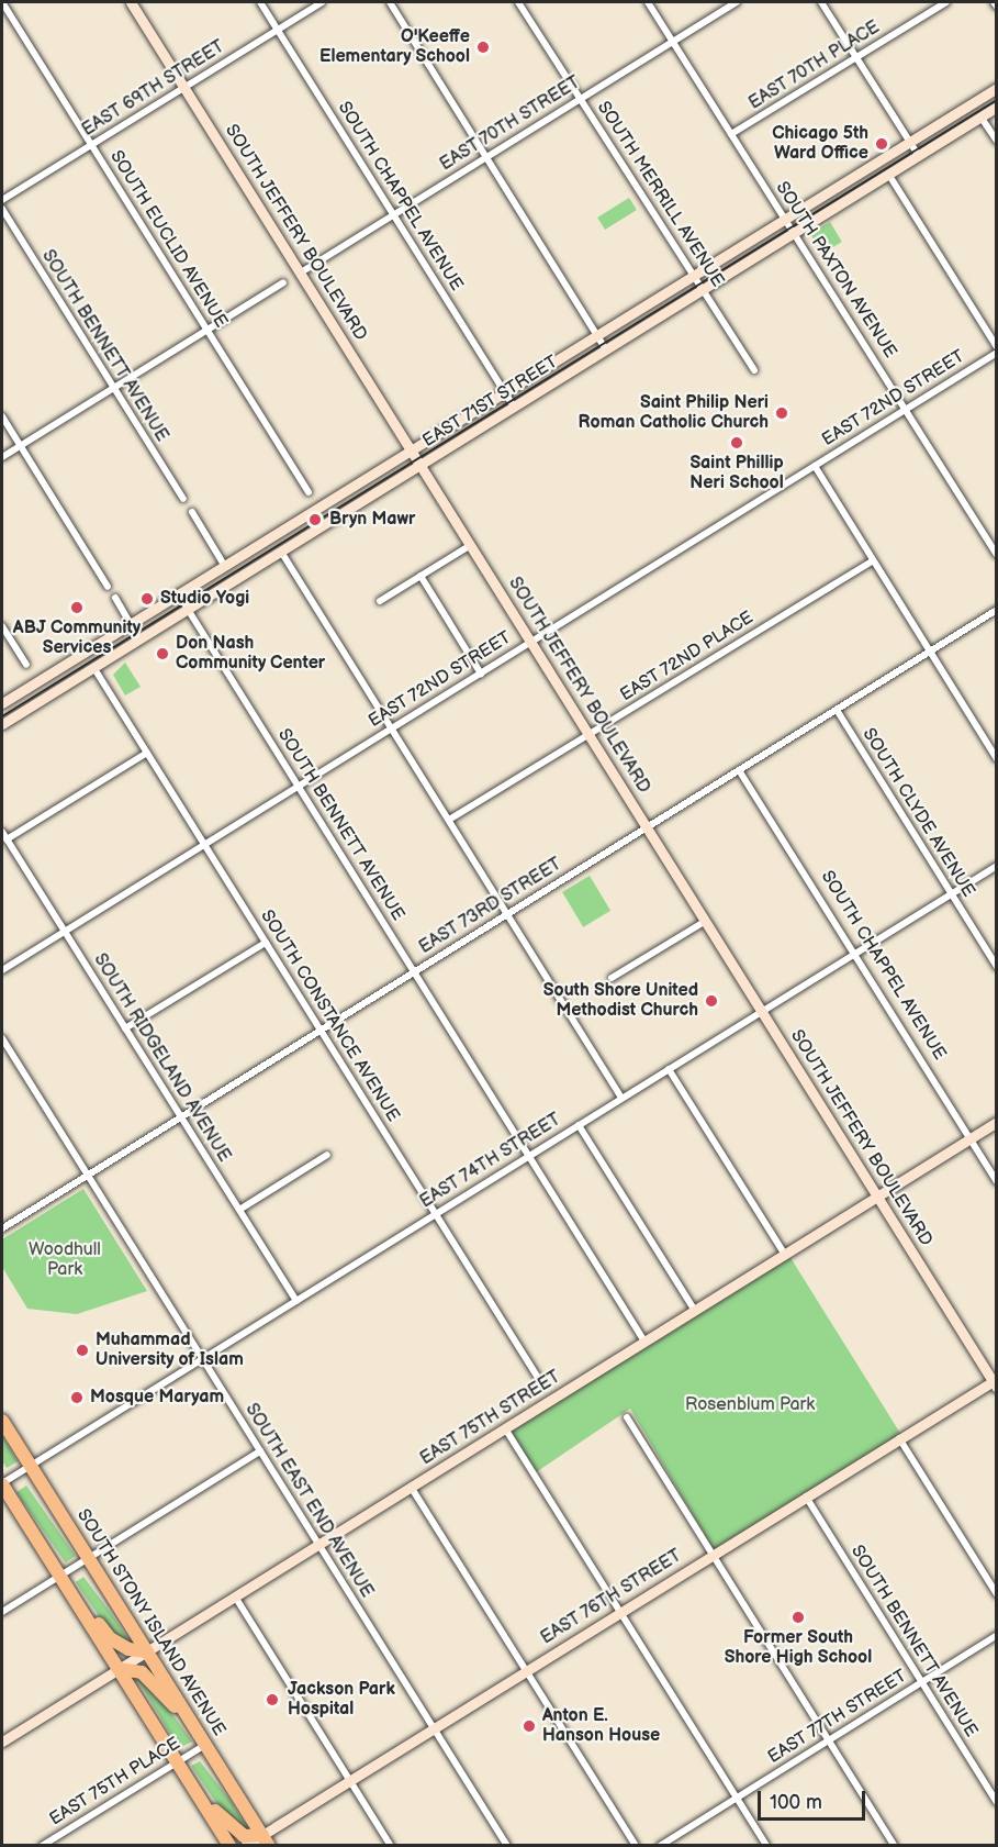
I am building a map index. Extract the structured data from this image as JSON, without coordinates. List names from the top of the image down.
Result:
{
  "streets": {
    "highway": ["SOUTH STONY ISLAND AVENUE"],
    "main road": [
      "SOUTH JEFFERY BOULEVARD",
      "EAST 71ST STREET",
      "EAST 75TH STREET",
      "EAST 76TH STREET"
    ],
    "street": [
      "EAST 70TH PLACE",
      "EAST 69TH STREET",
      "EAST 70TH STREET",
      "SOUTH MERRILL AVENUE",
      "SOUTH CHAPPEL AVENUE",
      "SOUTH EUCLID AVENUE",
      "SOUTH PAXTON AVENUE",
      "SOUTH BENNETT AVENUE",
      "EAST 72ND STREET",
      "EAST 72ND PLACE",
      "SOUTH CLYDE AVENUE",
      "EAST 73RD STREET",
      "SOUTH CONSTANCE AVENUE",
      "SOUTH RIDGELAND AVENUE",
      "EAST 74TH STREET",
      "SOUTH EAST END AVENUE",
      "EAST 77TH STREET",
      "EAST 75TH PLACE"
    ]
  },
  "crossings": [
    ["EAST 70TH PLACE", "SOUTH PAXTON AVENUE"],
    ["EAST 69TH STREET", "SOUTH CHAPPEL AVENUE"],
    ["EAST 69TH STREET", "SOUTH JEFFERY BOULEVARD"],
    ["EAST 69TH STREET", "SOUTH EUCLID AVENUE"],
    ["EAST 70TH STREET", "SOUTH MERRILL AVENUE"],
    ["EAST 70TH STREET", "SOUTH CHAPPEL AVENUE"],
    ["EAST 70TH STREET", "SOUTH JEFFERY BOULEVARD"],
    ["EAST 70TH STREET", "SOUTH PAXTON AVENUE"],
    ["SOUTH MERRILL AVENUE", "EAST 71ST STREET"],
    ["SOUTH CHAPPEL AVENUE", "EAST 71ST STREET"],
    ["SOUTH CHAPPEL AVENUE", "EAST 73RD STREET"],
    ["SOUTH CHAPPEL AVENUE", "EAST 74TH STREET"],
    ["SOUTH CHAPPEL AVENUE", "EAST 75TH STREET"],
    ["SOUTH JEFFERY BOULEVARD", "EAST 72ND STREET"],
    ["SOUTH JEFFERY BOULEVARD", "EAST 71ST STREET"],
    ["SOUTH JEFFERY BOULEVARD", "EAST 72ND PLACE"],
    ["SOUTH JEFFERY BOULEVARD", "EAST 73RD STREET"],
    ["SOUTH JEFFERY BOULEVARD", "EAST 74TH STREET"],
    ["SOUTH JEFFERY BOULEVARD", "EAST 75TH STREET"],
    ["SOUTH JEFFERY BOULEVARD", "EAST 76TH STREET"],
    ["SOUTH PAXTON AVENUE", "EAST 72ND STREET"],
    ["SOUTH PAXTON AVENUE", "EAST 71ST STREET"],
    ["SOUTH BENNETT AVENUE", "EAST 72ND STREET"],
    ["SOUTH BENNETT AVENUE", "EAST 71ST STREET"],
    ["SOUTH BENNETT AVENUE", "EAST 73RD STREET"],
    ["SOUTH BENNETT AVENUE", "EAST 74TH STREET"],
    ["SOUTH BENNETT AVENUE", "EAST 75TH STREET"],
    ["SOUTH BENNETT AVENUE", "EAST 76TH STREET"],
    ["SOUTH BENNETT AVENUE", "EAST 77TH STREET"],
    ["EAST 72ND STREET", "SOUTH CONSTANCE AVENUE"],
    ["EAST 72ND STREET", "SOUTH RIDGELAND AVENUE"],
    ["EAST 71ST STREET", "SOUTH CONSTANCE AVENUE"],
    ["SOUTH CLYDE AVENUE", "EAST 73RD STREET"],
    ["SOUTH CLYDE AVENUE", "EAST 74TH STREET"],
    ["EAST 73RD STREET", "SOUTH CONSTANCE AVENUE"],
    ["EAST 73RD STREET", "SOUTH RIDGELAND AVENUE"],
    ["EAST 73RD STREET", "SOUTH EAST END AVENUE"],
    ["SOUTH CONSTANCE AVENUE", "EAST 74TH STREET"],
    ["SOUTH RIDGELAND AVENUE", "EAST 74TH STREET"],
    ["EAST 74TH STREET", "SOUTH EAST END AVENUE"],
    ["EAST 74TH STREET", "SOUTH STONY ISLAND AVENUE"],
    ["EAST 75TH STREET", "SOUTH EAST END AVENUE"],
    ["EAST 75TH STREET", "SOUTH STONY ISLAND AVENUE"],
    ["SOUTH EAST END AVENUE", "EAST 76TH STREET"],
    ["EAST 76TH STREET", "SOUTH STONY ISLAND AVENUE"],
    ["SOUTH STONY ISLAND AVENUE", "EAST 75TH PLACE"]
  ],
  "parks": ["Woodhull Park", "Rosenblum Park"],
  "places": [
    "O'Keeffe Elementary School",
    "Chicago 5th Ward Office",
    "Saint Philip Neri Roman Catholic Church",
    "Saint Phillip Neri School",
    "Bryn Mawr",
    "Studio Yogi",
    "ABJ Community Services",
    "Don Nash Community Center",
    "South Shore United Methodist Church",
    "Muhammad University of Islam",
    "Mosque Maryam",
    "Former South Shore High School",
    "Jackson Park Hospital",
    "Anton E. Hanson House"
  ],
  "scale_bar": "100 m"
}
